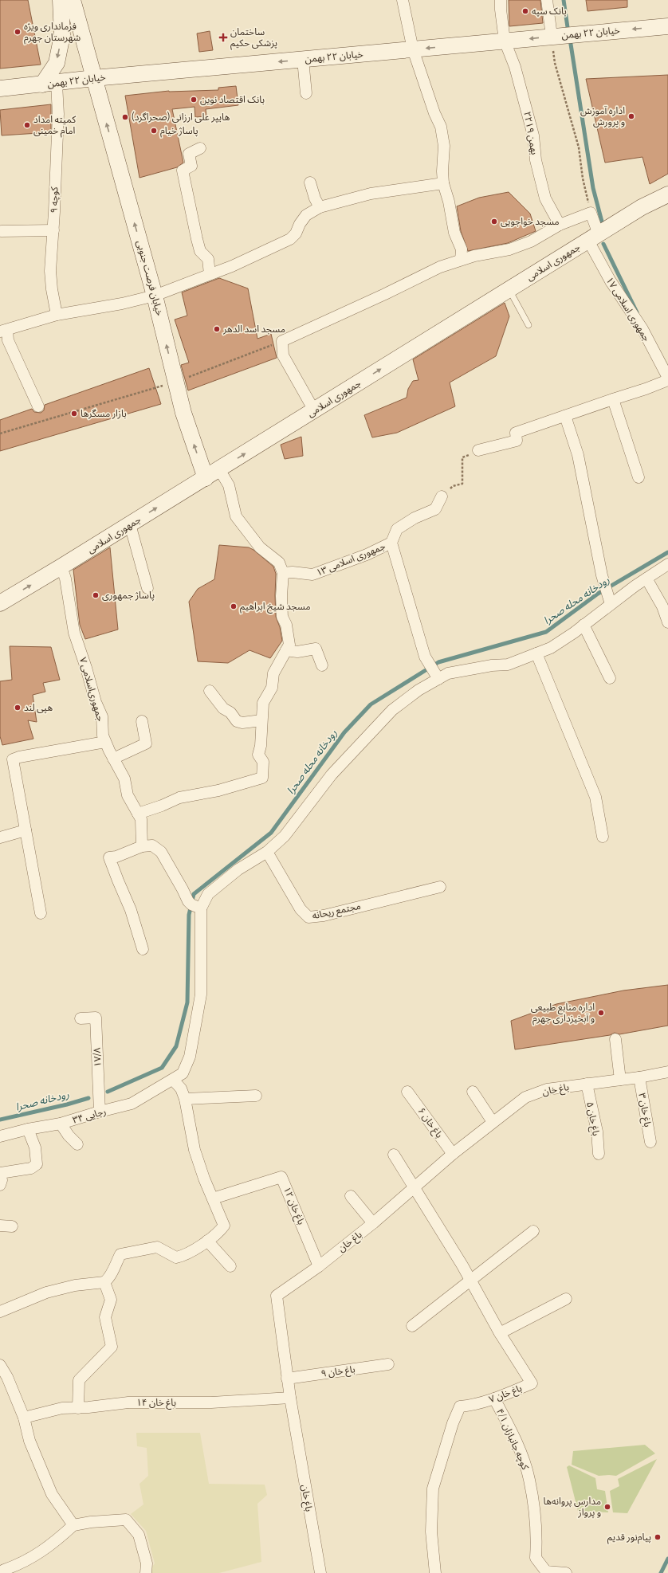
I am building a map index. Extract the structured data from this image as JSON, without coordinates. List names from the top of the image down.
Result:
{
  "streets": {
    "street": [
      "خیابان ۲۲ بهمن",
      "۲۲بهمن ۱۹",
      "کوچه ۹",
      "جمهوری اسلامی",
      "خیابان فرصت جنوبی",
      "جمهوری اسلامی ۱۷",
      "جمهوری اسلامی ۱۳",
      "جمهوری‌اسلامی ۷",
      "مجتمع ریحانه",
      "۱۷/۸",
      "باغ خان",
      "باغ خان ۳",
      "رجایی ۳۴",
      "باغ خان ۵",
      "باغ خان ۶",
      "باغ خان ۱۲",
      "باغ خان ۹",
      "باغ خان ۷",
      "باغ خان ۱۴",
      "کوچه جانبازان ۴/۱"
    ]
  },
  "crossings": [
    ["خیابان ۲۲ بهمن", "۲۲بهمن ۱۹"],
    ["خیابان ۲۲ بهمن", "کوچه ۹"],
    ["خیابان ۲۲ بهمن", "خیابان فرصت جنوبی"],
    ["جمهوری اسلامی", "خیابان فرصت جنوبی"],
    ["جمهوری اسلامی", "جمهوری اسلامی ۱۷"],
    ["جمهوری اسلامی", "جمهوری‌اسلامی ۷"],
    ["۱۷/۸", "رجایی ۳۴"],
    ["باغ خان", "باغ خان ۳"],
    ["باغ خان", "باغ خان ۵"],
    ["باغ خان", "باغ خان ۶"],
    ["باغ خان", "باغ خان ۱۲"],
    ["باغ خان", "باغ خان ۹"],
    ["باغ خان", "باغ خان ۷"],
    ["باغ خان", "باغ خان ۱۴"],
    ["باغ خان ۷", "کوچه جانبازان ۴/۱"]
  ],
  "one_way": ["خیابان ۲۲ بهمن", "خیابان فرصت جنوبی"],
  "water": ["رودخانه محله صحرا", "رودخانه صحرا"],
  "places": {
    "other": [
      "بانک سپه",
      "فرمانداری ویژه شهرستان جهرم",
      "بانک اقتصاد نوین",
      "اداره آموزش و پرورش",
      "هایپر علی ارزانی (صحراگرد)",
      "کمیته امداد امام خمینی",
      "پاساژ خیام",
      "مسجد خواجویی",
      "مسجد اسد الدهر",
      "بازار مسگرها",
      "پاساژ جمهوری",
      "مسجد شیخ ابراهیم",
      "هپی لند",
      "اداره منابع طبیعی و آبخیزداری جهرم",
      "مدارس پروانه‌ها و پرواز",
      "پیام‌نور قدیم"
    ],
    "health": ["ساختمان پزشکی حکیم"]
  }
}
